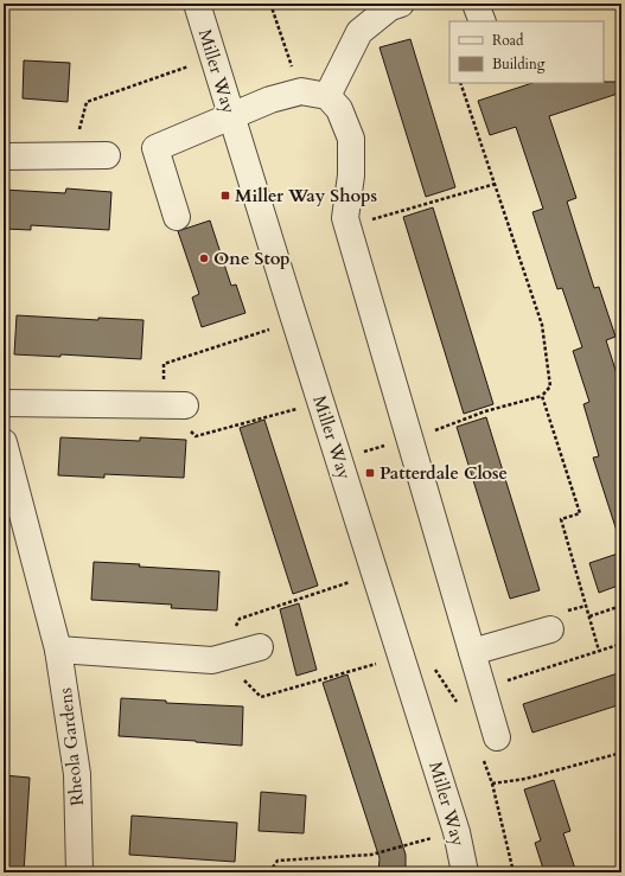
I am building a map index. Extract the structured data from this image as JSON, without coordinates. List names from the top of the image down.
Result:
{
  "streets": {
    "street": ["Miller Way", "Rheola Gardens"]
  },
  "places": {
    "transit": ["Miller Way Shops", "Patterdale Close"],
    "other": ["One Stop"]
  },
  "legend": ["Road", "Building"]
}
